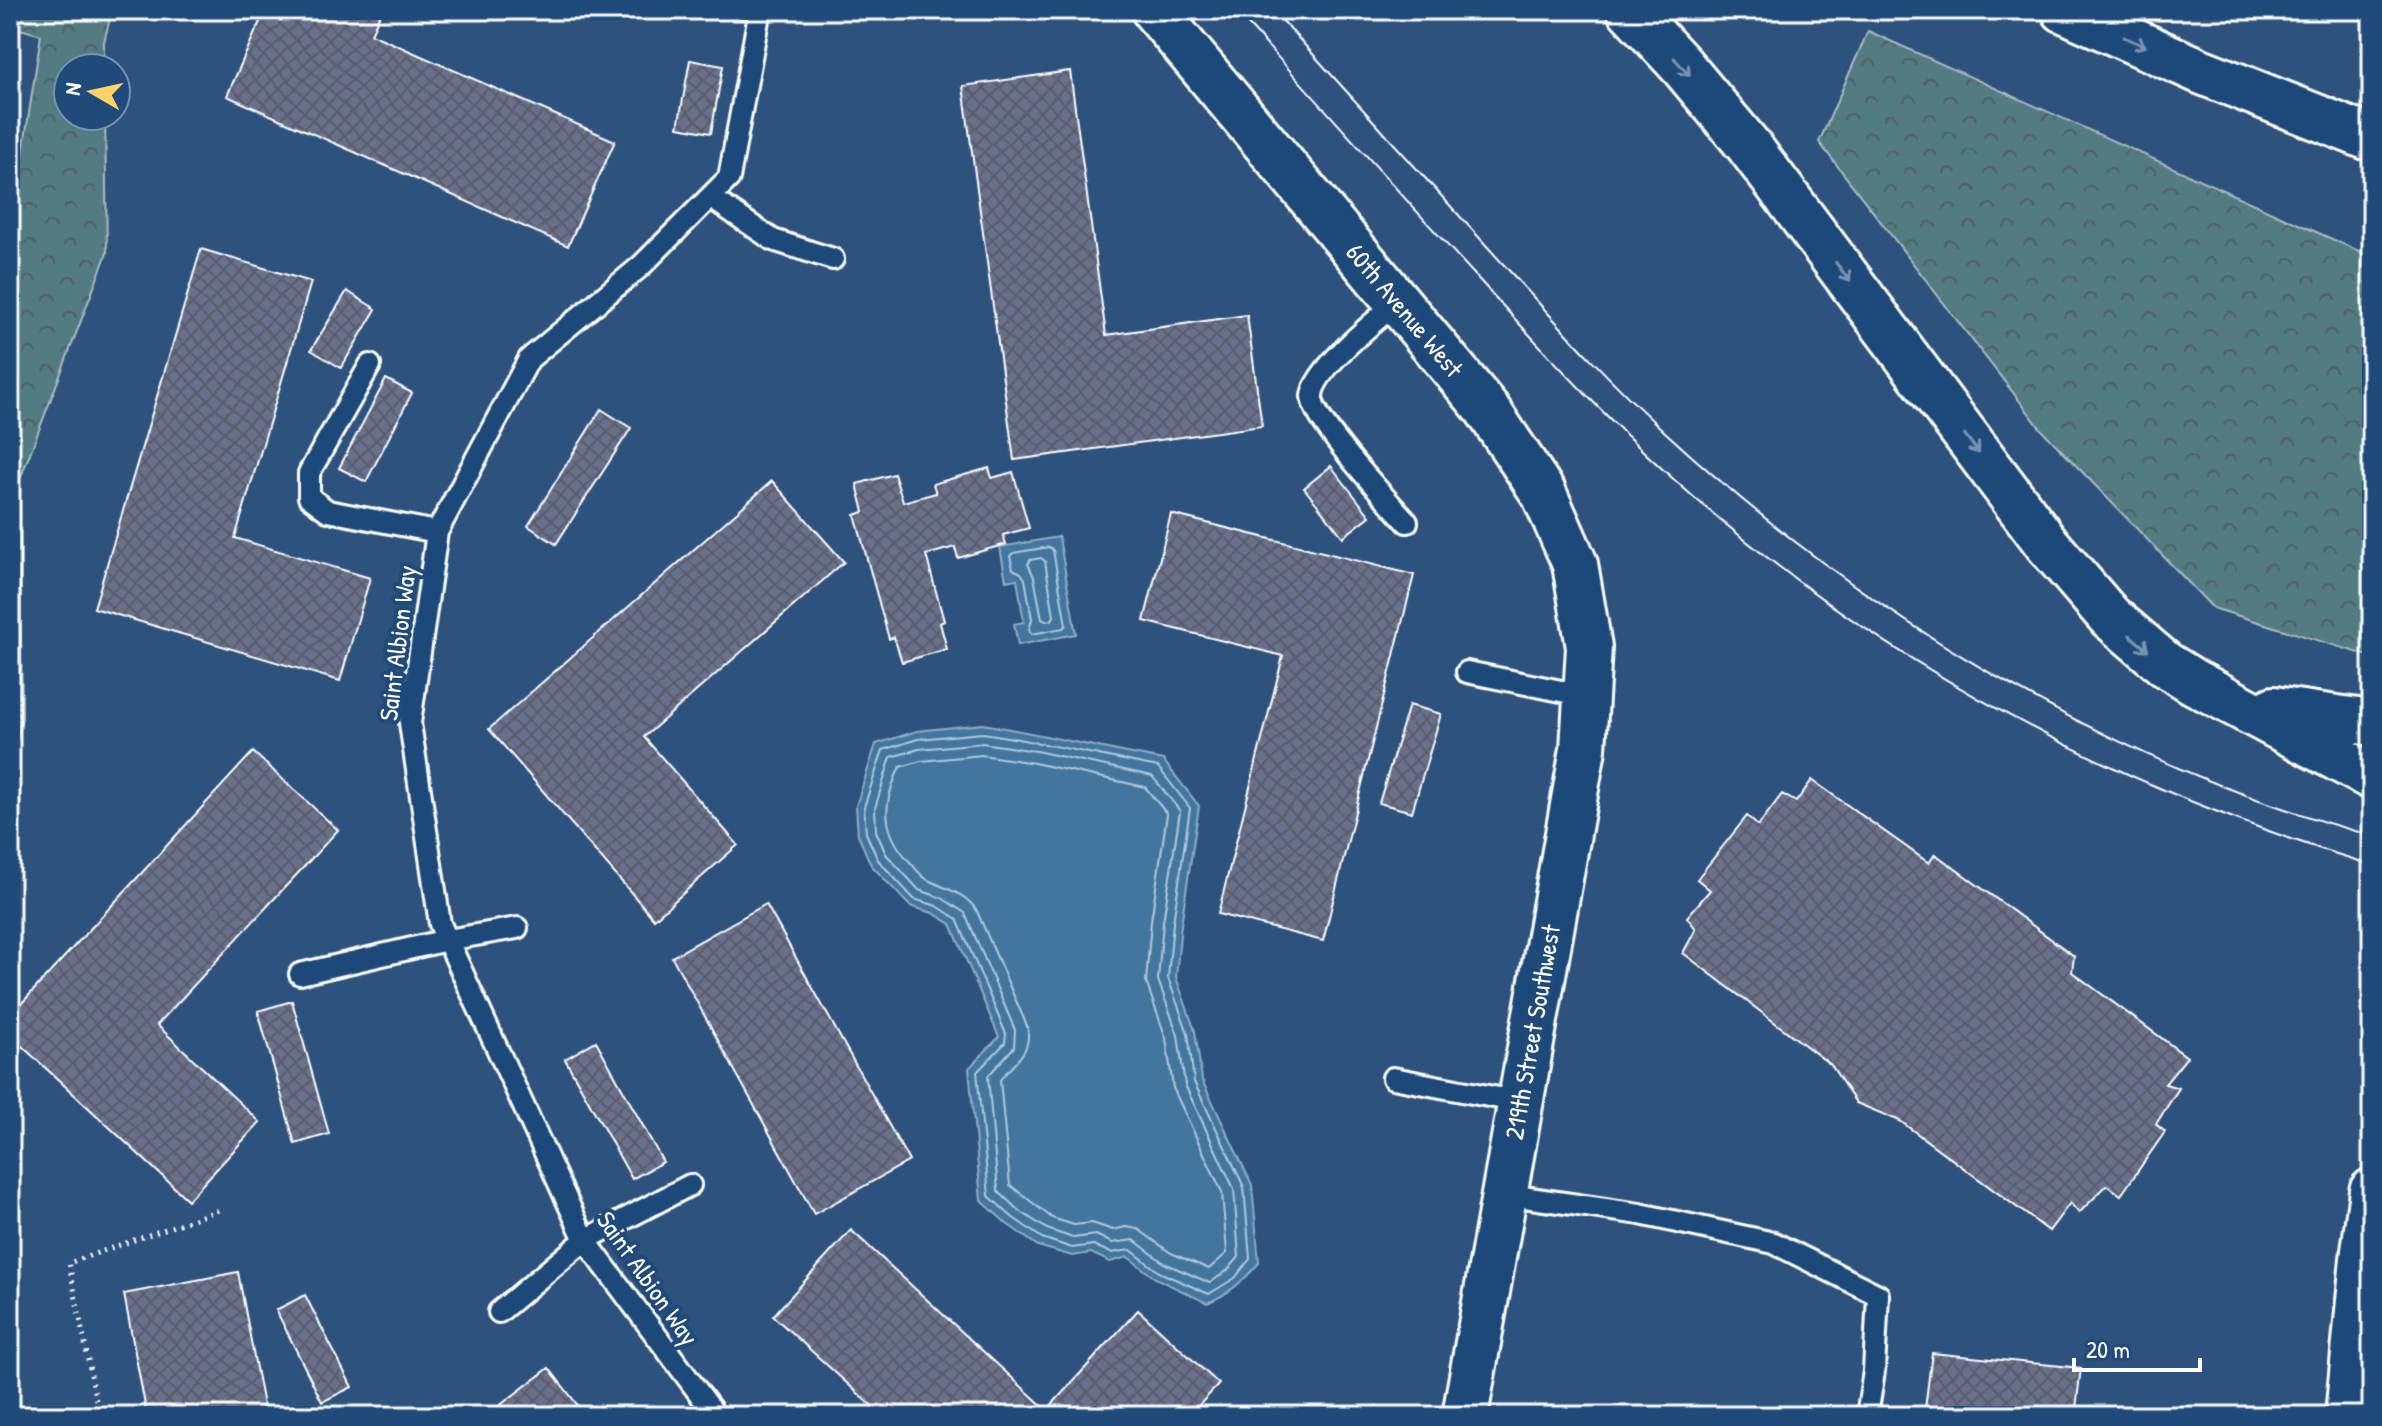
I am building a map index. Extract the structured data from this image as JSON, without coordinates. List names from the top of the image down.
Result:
{
  "streets": {
    "main road": ["60th Avenue West", "219th Street Southwest"],
    "lane": ["Saint Albion Way"]
  },
  "crossings": [
    ["60th Avenue West", "219th Street Southwest"]
  ],
  "scale_bar": "20 m",
  "north": "left"
}
